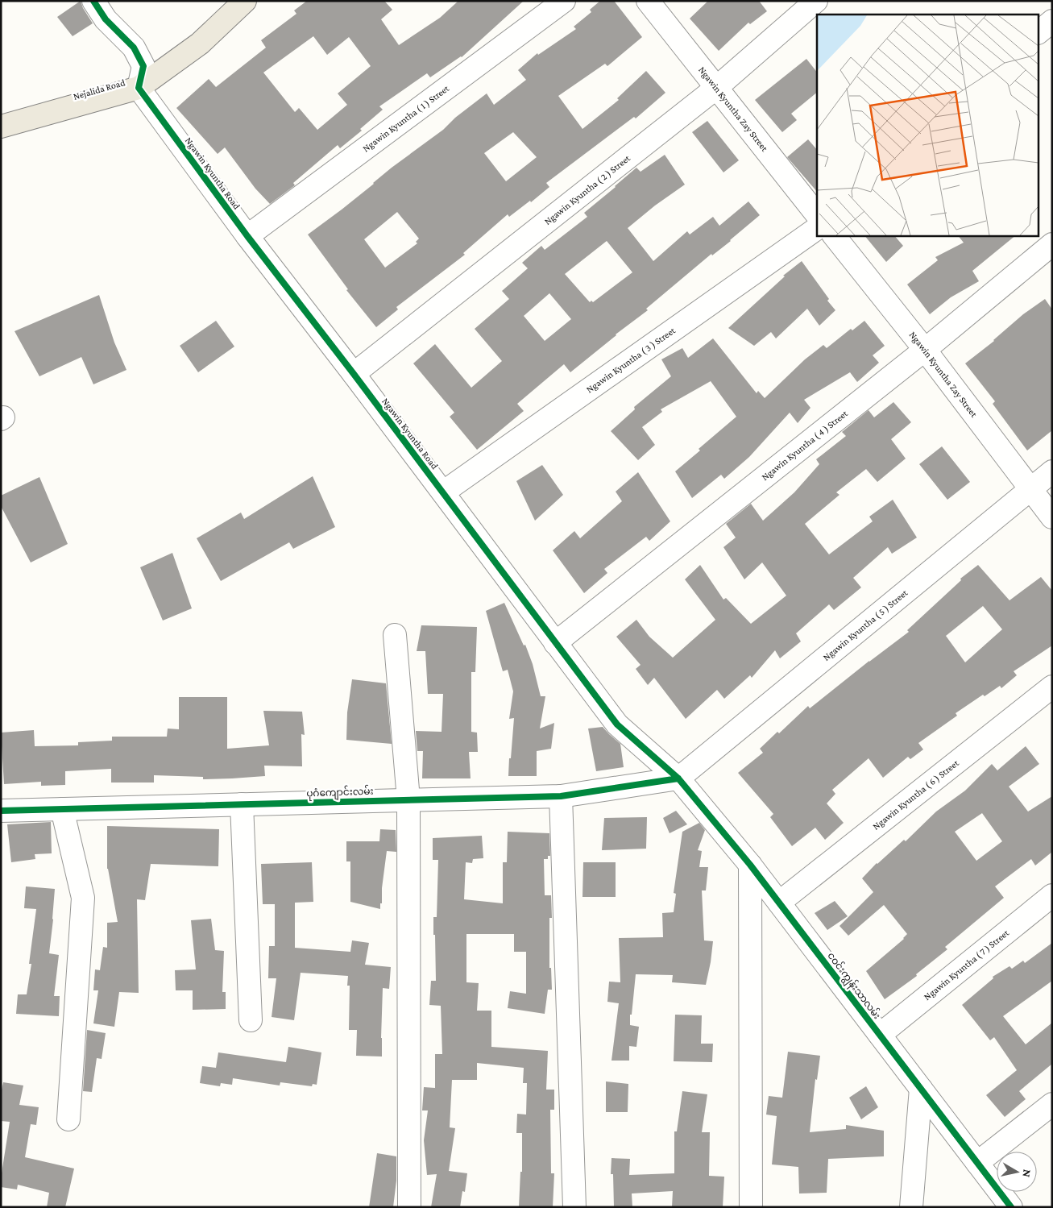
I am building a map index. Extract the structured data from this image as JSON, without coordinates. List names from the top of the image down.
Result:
{
  "streets": {
    "main road": ["Nejalida Road"],
    "street": [
      "Ngawin Kyuntha Zay Street",
      "Ngawin Kyuntha ( 1 ) Street",
      "Ngawin Kyuntha Road",
      "Ngawin Kyuntha ( 2 ) Street",
      "Ngawin Kyuntha ( 3 ) Street",
      "Ngawin Kyuntha ( 4 ) Street",
      "Ngawin Kyuntha ( 5 ) Street",
      "ပုဂံကျောင်းလမ်း",
      "Ngawin Kyuntha ( 6 ) Street",
      "Ngawin Kyuntha ( 7 ) Street",
      "ငဝင်းကျွန်းသာလမ်း"
    ]
  },
  "crossings": [
    ["Nejalida Road", "Ngawin Kyuntha Road"],
    ["Ngawin Kyuntha Zay Street", "Ngawin Kyuntha ( 2 ) Street"],
    ["Ngawin Kyuntha Zay Street", "Ngawin Kyuntha ( 4 ) Street"],
    ["Ngawin Kyuntha Zay Street", "Ngawin Kyuntha ( 5 ) Street"],
    ["Ngawin Kyuntha ( 1 ) Street", "Ngawin Kyuntha Road"],
    ["Ngawin Kyuntha Road", "Ngawin Kyuntha ( 2 ) Street"],
    ["Ngawin Kyuntha Road", "Ngawin Kyuntha ( 3 ) Street"],
    ["Ngawin Kyuntha Road", "Ngawin Kyuntha ( 4 ) Street"],
    ["Ngawin Kyuntha Road", "Ngawin Kyuntha ( 5 ) Street"],
    ["Ngawin Kyuntha Road", "ပုဂံကျောင်းလမ်း"],
    ["Ngawin Kyuntha Road", "ငဝင်းကျွန်းသာလမ်း"],
    ["Ngawin Kyuntha ( 5 ) Street", "ပုဂံကျောင်းလမ်း"],
    ["Ngawin Kyuntha ( 5 ) Street", "ငဝင်းကျွန်းသာလမ်း"],
    ["ပုဂံကျောင်းလမ်း", "ငဝင်းကျွန်းသာလမ်း"],
    ["Ngawin Kyuntha ( 6 ) Street", "ငဝင်းကျွန်းသာလမ်း"],
    ["Ngawin Kyuntha ( 7 ) Street", "ငဝင်းကျွန်းသာလမ်း"]
  ],
  "north": "right"
}
